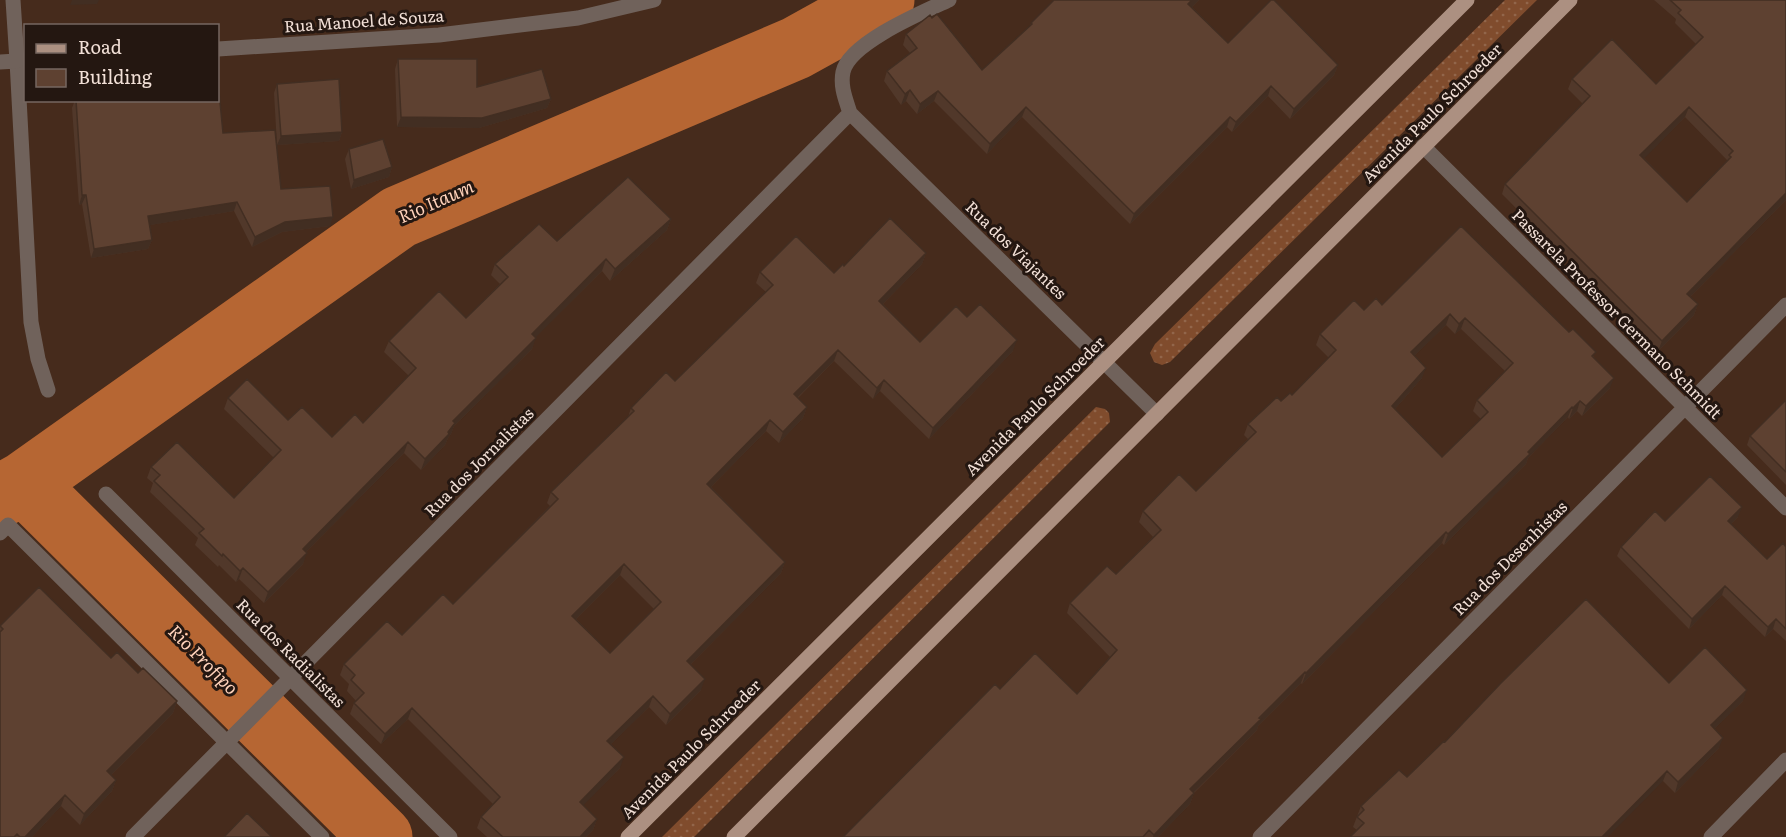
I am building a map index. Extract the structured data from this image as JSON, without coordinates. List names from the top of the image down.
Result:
{
  "streets": {
    "main road": ["Avenida Paulo Schroeder"],
    "street": [
      "Rua Manoel de Souza",
      "Rua dos Viajantes",
      "Passarela Professor Germano Schmidt",
      "Rua dos Jornalistas",
      "Rua dos Desenhistas",
      "Rua dos Radialistas"
    ]
  },
  "crossings": [
    ["Avenida Paulo Schroeder", "Rua dos Viajantes"],
    ["Avenida Paulo Schroeder", "Passarela Professor Germano Schmidt"],
    ["Rua dos Viajantes", "Rua dos Jornalistas"],
    ["Passarela Professor Germano Schmidt", "Rua dos Desenhistas"],
    ["Rua dos Jornalistas", "Rua dos Radialistas"]
  ],
  "water": ["Rio Itaum", "Rio Profipo"],
  "legend": ["Road", "Building"]
}
